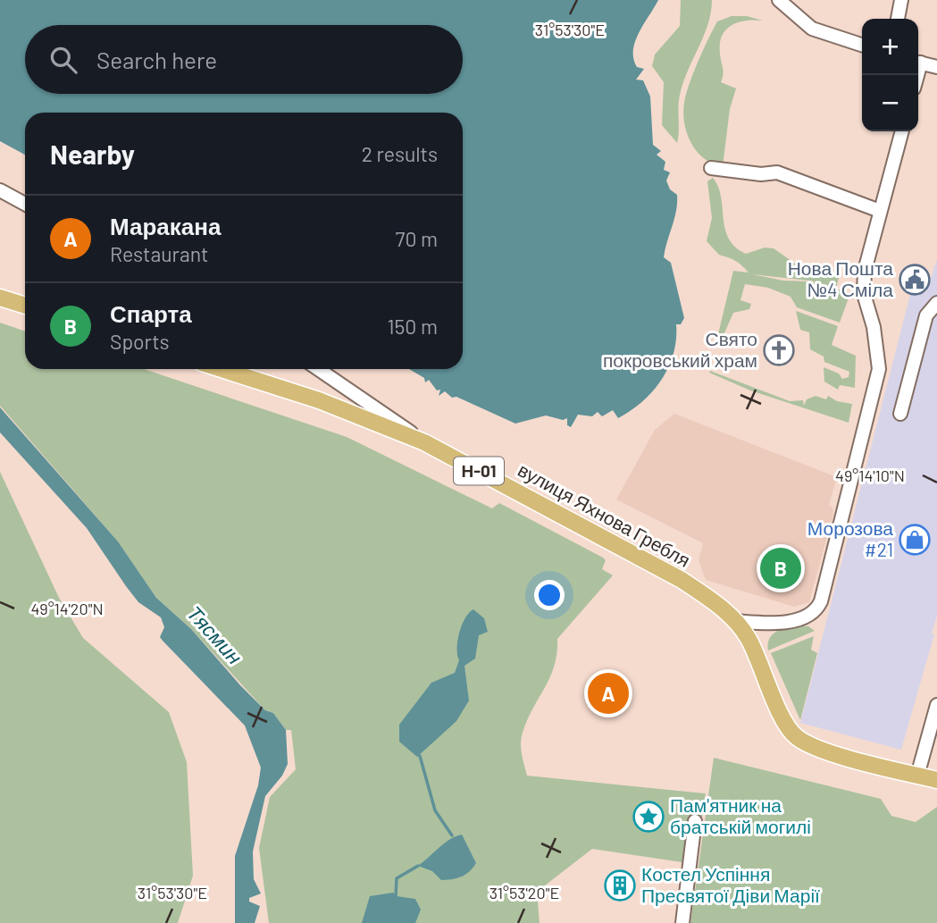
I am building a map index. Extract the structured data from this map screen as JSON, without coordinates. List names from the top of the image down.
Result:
{
  "streets": {
    "main road": ["Н-01", "вулиця Яхнова Гребля"]
  },
  "crossings": [
    ["Н-01", "вулиця Яхнова Гребля"]
  ],
  "water": ["Тясмин"],
  "places": {
    "public building": ["Нова Пошта №4 Сміла"],
    "church": ["Свято покровський храм"],
    "shop": ["Морозова #21"],
    "place": ["Пам'ятник на братській могилі"],
    "building": ["Костел Успіння Пресвятої Діви Марії"]
  },
  "page": {
    "map_buttons": ["+", "−"],
    "search": "Search here",
    "heading": ["Nearby", "2 results"],
    "list": [
      {
        "mark": "A",
        "name": "Маракана",
        "note": "Restaurant",
        "value": "70 m"
      },
      {
        "mark": "B",
        "name": "Спарта",
        "note": "Sports",
        "value": "150 m"
      }
    ],
    "pins": ["B", "A"]
  },
  "coordinates": [
    "31°53'30\"E",
    "49°14'10\"N",
    "49°14'20\"N",
    "31°53'20\"E"
  ]
}
